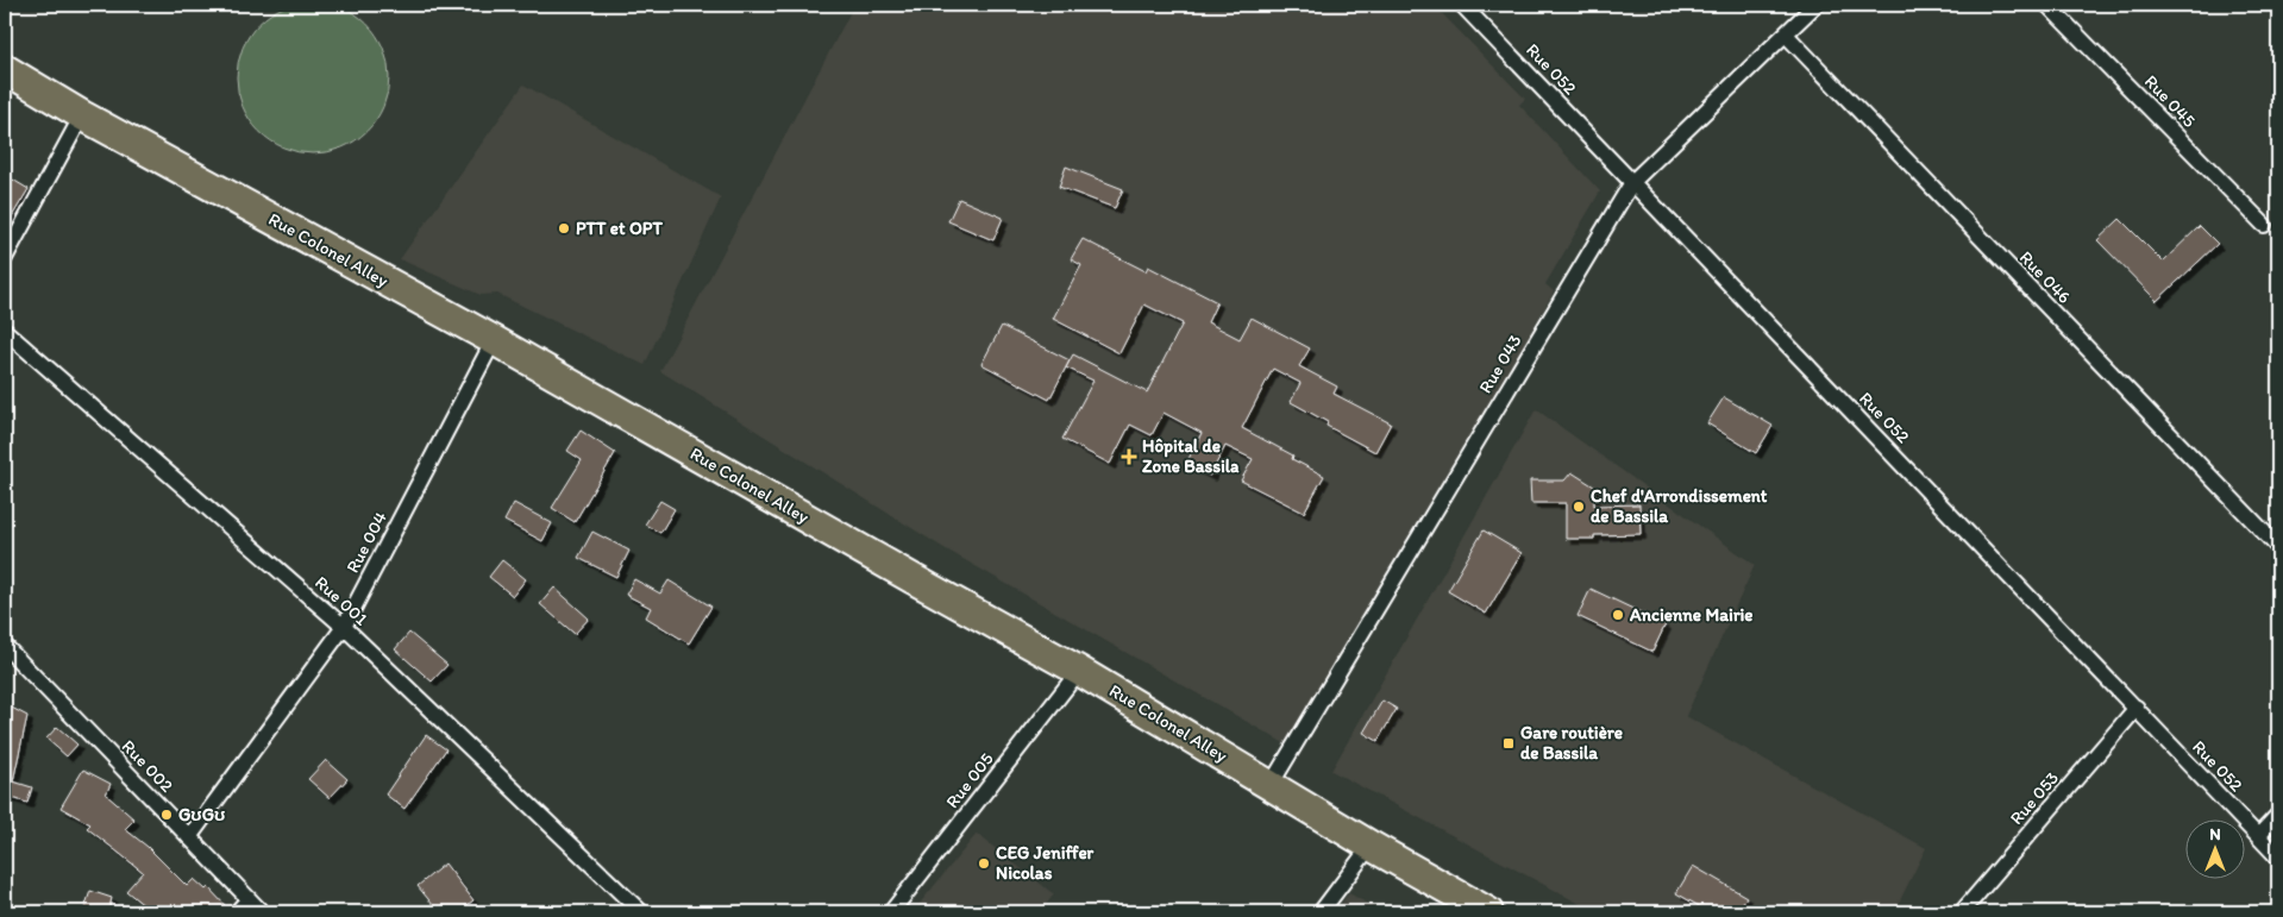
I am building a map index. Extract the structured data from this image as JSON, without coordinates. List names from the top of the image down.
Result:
{
  "streets": {
    "highway": ["Rue Colonel Alley"],
    "street": [
      "Rue 052",
      "Rue 045",
      "Rue 046",
      "Rue 043",
      "Rue 004",
      "Rue 001",
      "Rue 002",
      "Rue 005",
      "Rue 053"
    ]
  },
  "crossings": [
    ["Rue 052", "Rue 043"],
    ["Rue 052", "Rue 053"],
    ["Rue Colonel Alley", "Rue 043"],
    ["Rue Colonel Alley", "Rue 004"],
    ["Rue Colonel Alley", "Rue 005"],
    ["Rue 046", "Rue 043"],
    ["Rue 004", "Rue 001"],
    ["Rue 004", "Rue 002"]
  ],
  "places": {
    "other": [
      "PTT et OPT",
      "Chef d'Arrondissement de Bassila",
      "Ancienne Mairie",
      "GʊGʊ",
      "CEG Jeniffer Nicolas"
    ],
    "health": ["Hôpital de Zone Bassila"],
    "transit": ["Gare routière de Bassila"]
  },
  "north": "top"
}
